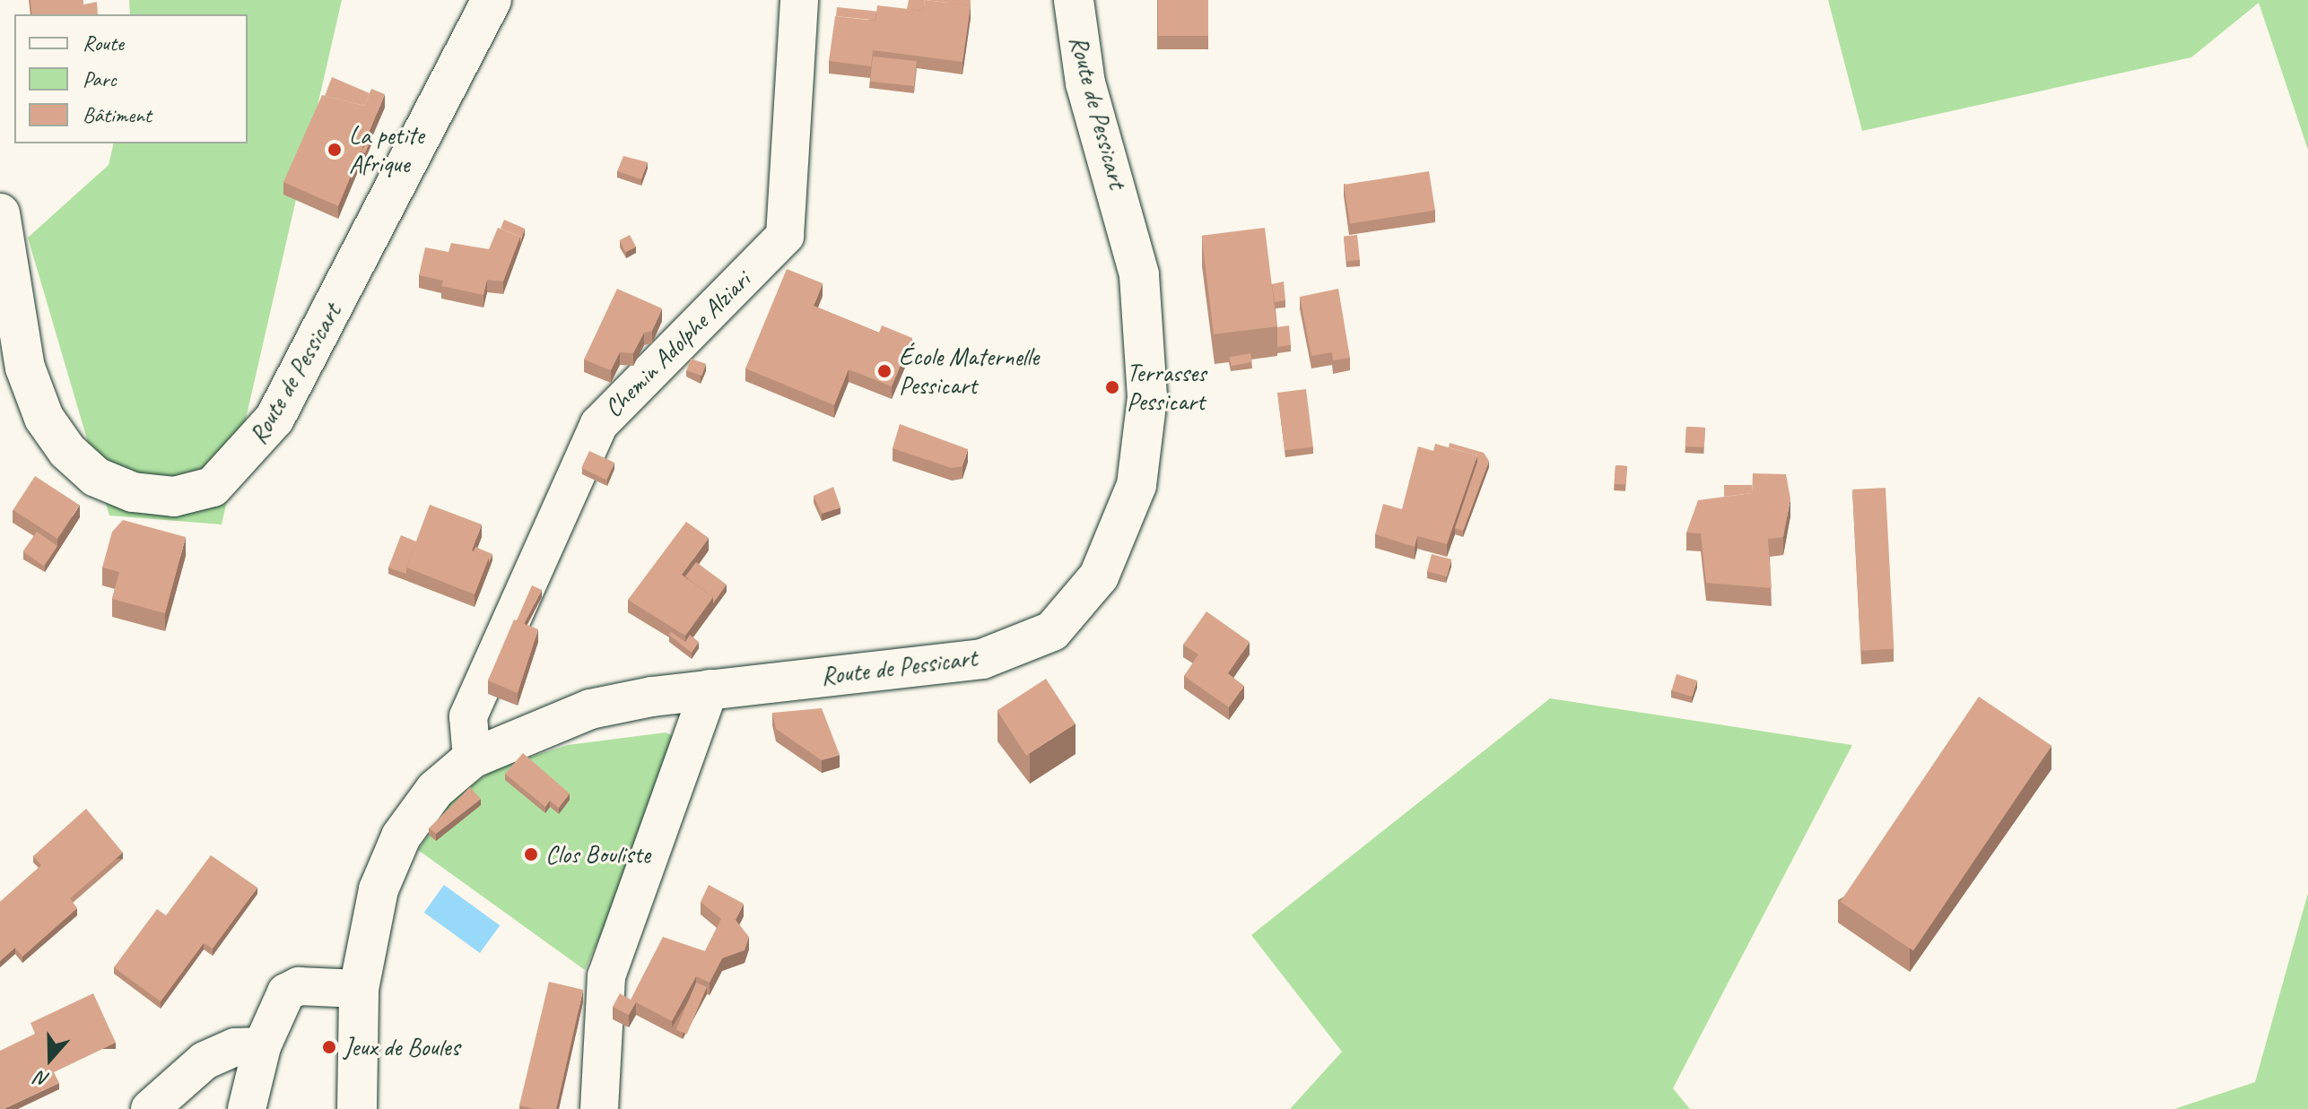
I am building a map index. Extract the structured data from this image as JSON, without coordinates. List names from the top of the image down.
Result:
{
  "streets": {
    "street": ["Route de Pessicart", "Chemin Adolphe Alziari"]
  },
  "crossings": [
    ["Route de Pessicart", "Chemin Adolphe Alziari"]
  ],
  "places": [
    "La petite Afrique",
    "École Maternelle Pessicart",
    "Terrasses Pessicart",
    "Clos Bouliste",
    "Jeux de Boules"
  ],
  "legend": ["Route", "Parc", "Bâtiment"],
  "north": "bottom"
}
